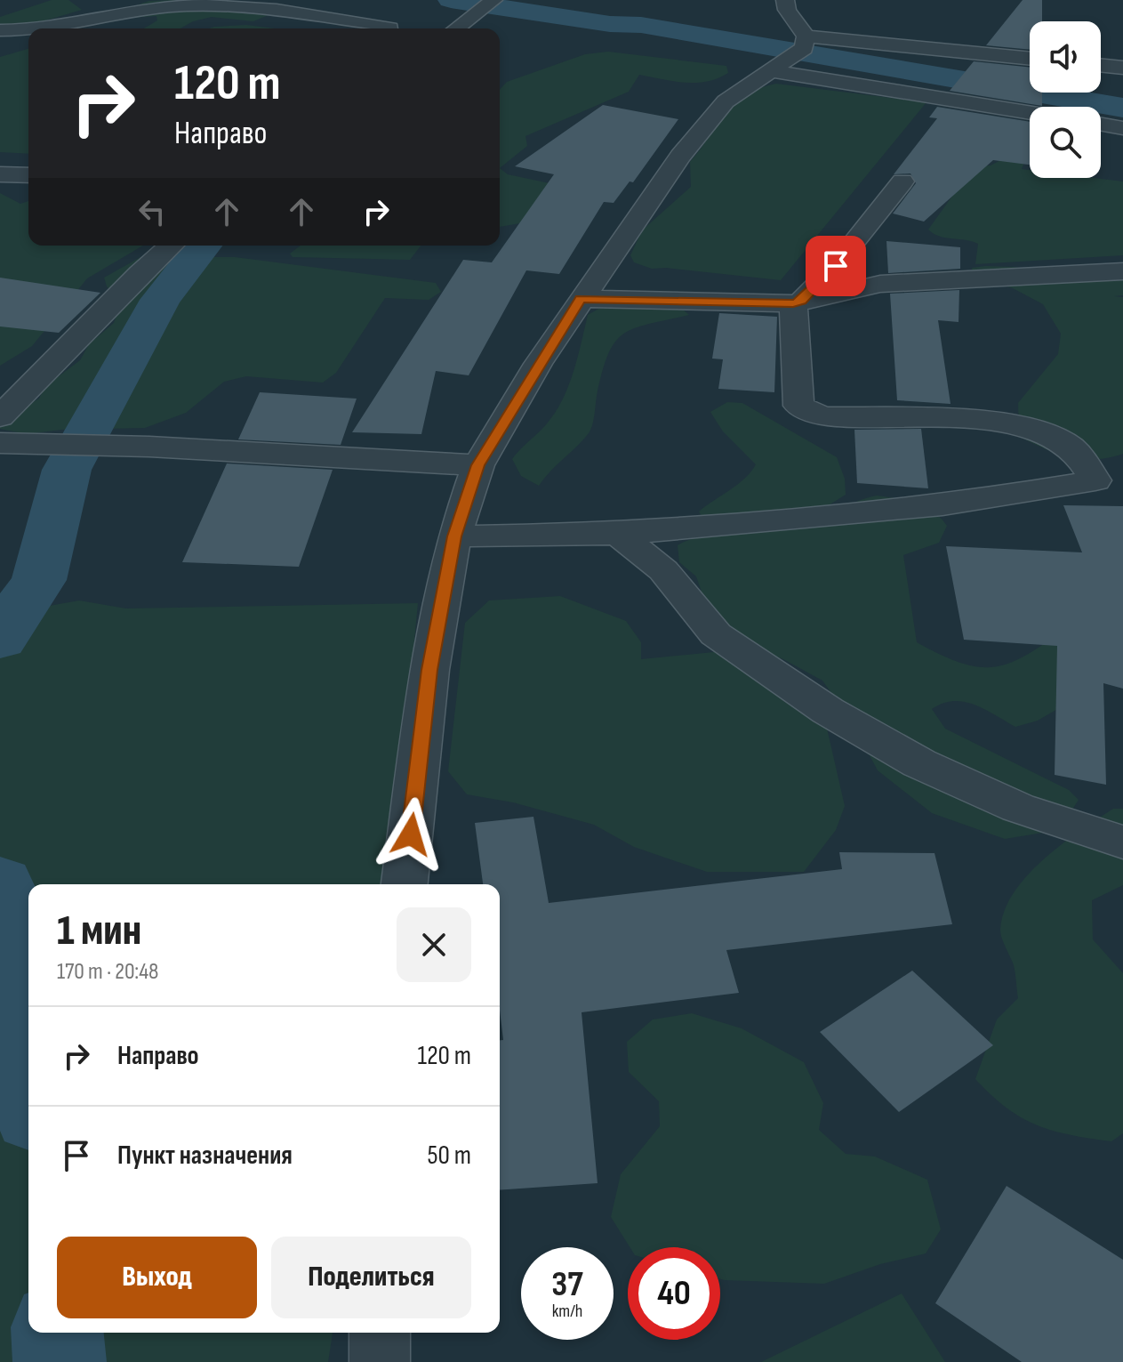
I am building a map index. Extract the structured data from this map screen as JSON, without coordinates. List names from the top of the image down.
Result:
{
  "page": {
    "turn": ["120 m", "Направо"],
    "heading": ["1 мин", "170 m · 20:48"],
    "list": [
      {
        "name": "Направо",
        "value": "120 m"
      },
      {
        "name": "Пункт назначения",
        "value": "50 m"
      }
    ],
    "buttons": ["Выход", "Поделиться"],
    "speed": "37 km/h",
    "limit": "40"
  }
}
